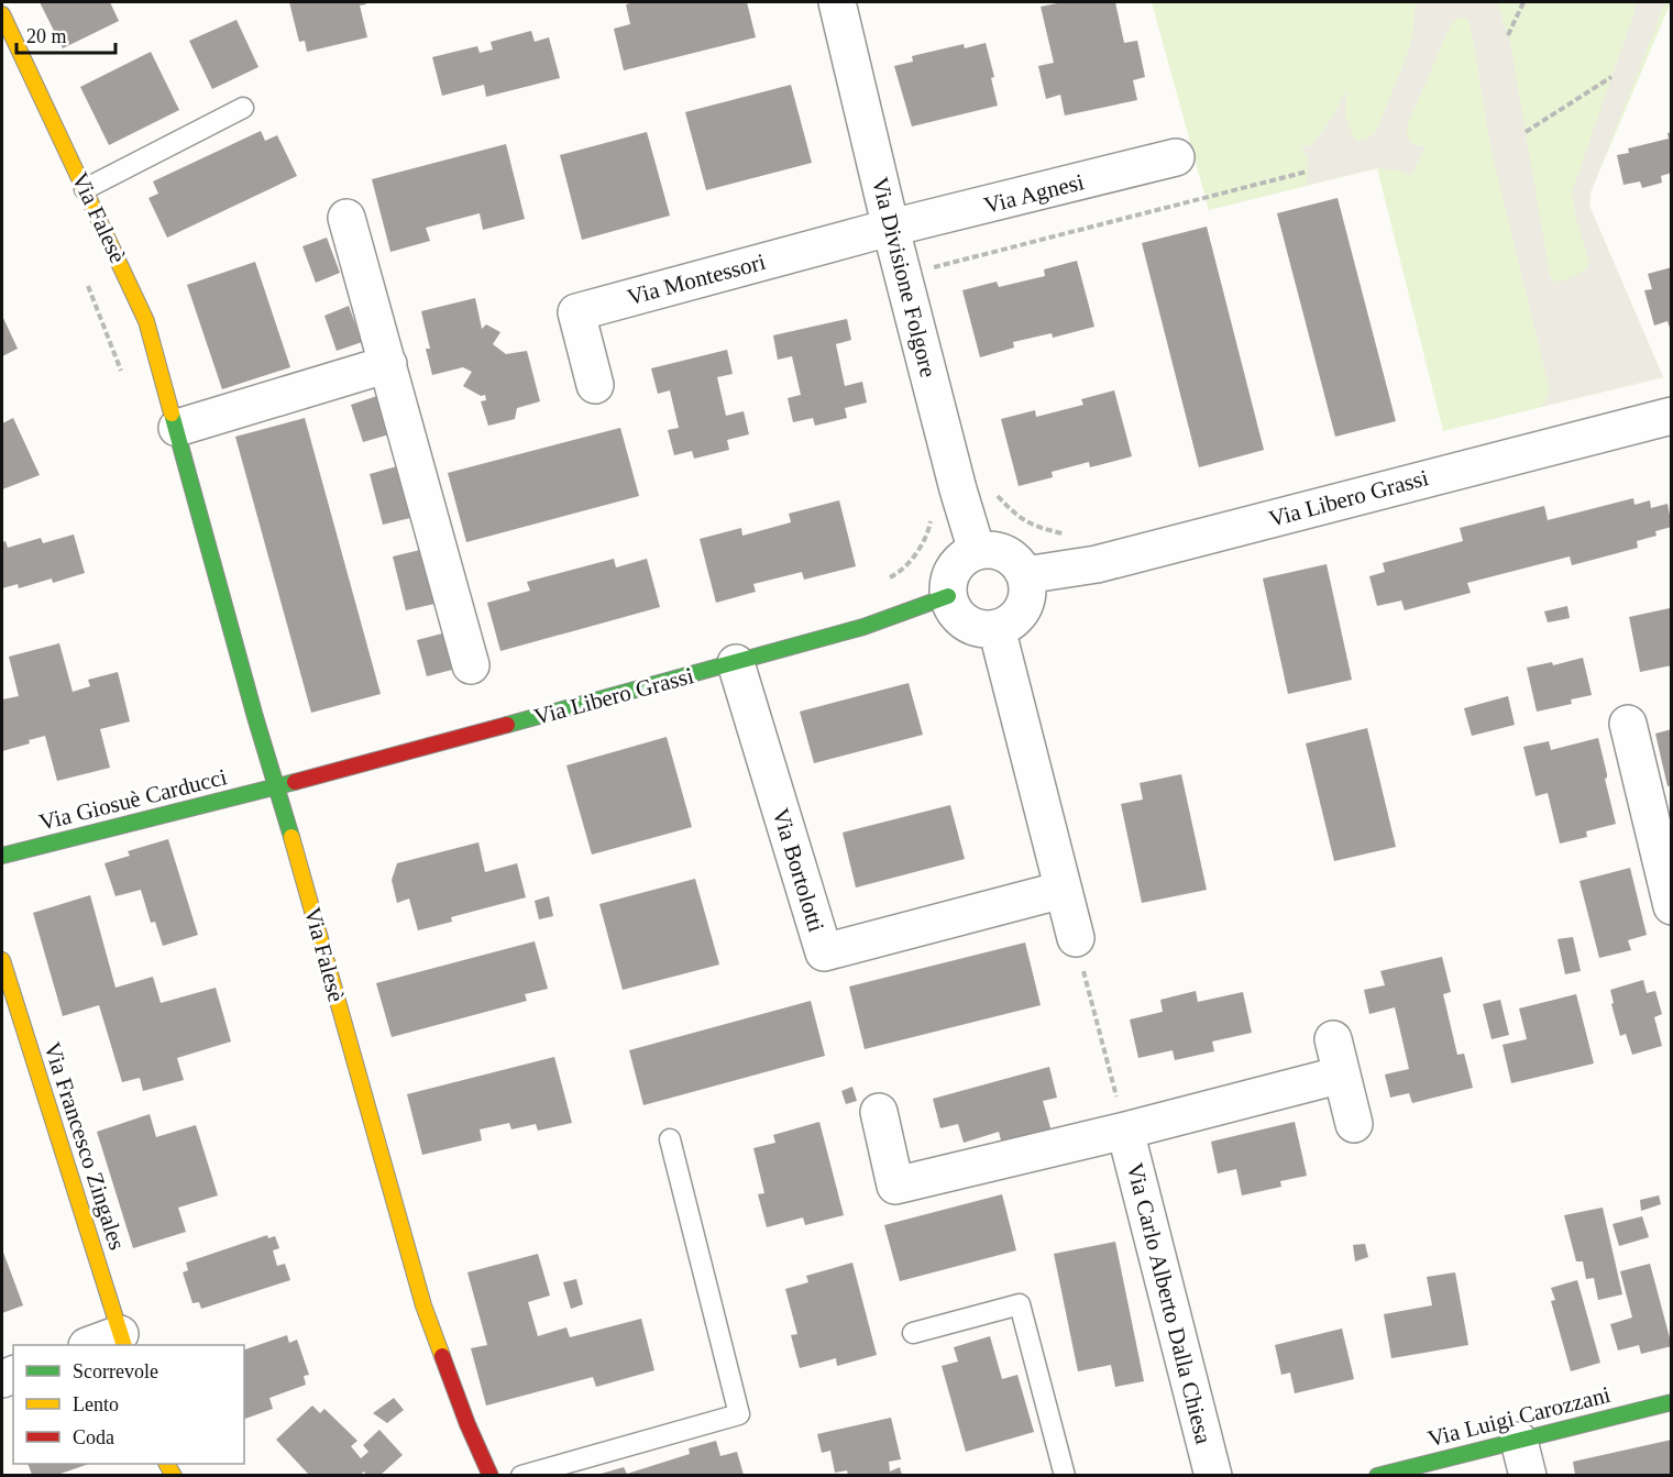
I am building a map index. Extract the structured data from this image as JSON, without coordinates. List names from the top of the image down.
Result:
{
  "streets": {
    "street": [
      "Via Agnesi",
      "Via Falesè",
      "Via Divisione Folgore",
      "Via Montessori",
      "Via Libero Grassi",
      "Via Giosuè Carducci",
      "Via Bortolotti",
      "Via Francesco Zingales",
      "Via Carlo Alberto Dalla Chiesa",
      "Via Luigi Carozzani"
    ]
  },
  "crossings": [
    ["Via Agnesi", "Via Divisione Folgore"],
    ["Via Agnesi", "Via Montessori"],
    ["Via Falesè", "Via Libero Grassi"],
    ["Via Falesè", "Via Giosuè Carducci"],
    ["Via Divisione Folgore", "Via Montessori"],
    ["Via Divisione Folgore", "Via Libero Grassi"],
    ["Via Libero Grassi", "Via Giosuè Carducci"],
    ["Via Libero Grassi", "Via Bortolotti"]
  ],
  "legend": ["Scorrevole", "Lento", "Coda"],
  "scale_bar": "20 m"
}
